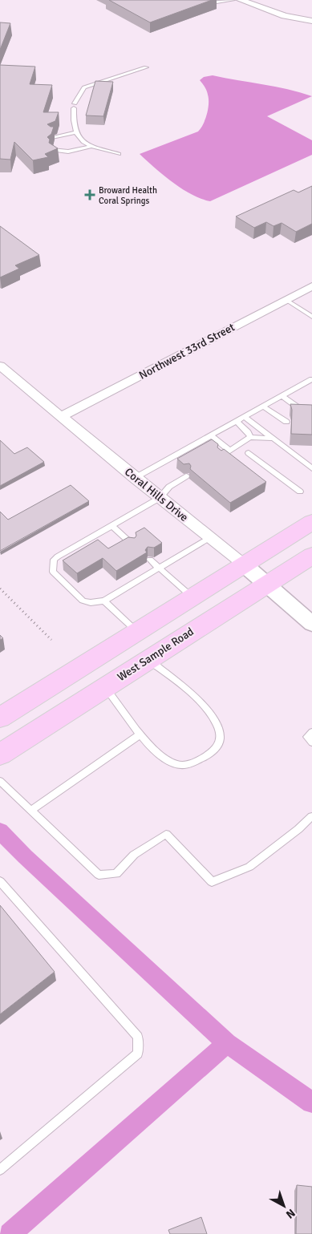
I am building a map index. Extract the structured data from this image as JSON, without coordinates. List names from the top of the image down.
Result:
{
  "streets": {
    "main road": ["West Sample Road"],
    "street": ["Northwest 33rd Street", "Coral Hills Drive"]
  },
  "crossings": [
    ["Northwest 33rd Street", "Coral Hills Drive"],
    ["Coral Hills Drive", "West Sample Road"]
  ],
  "places": {
    "health": ["Broward Health Coral Springs"]
  },
  "north": "bottom right"
}
